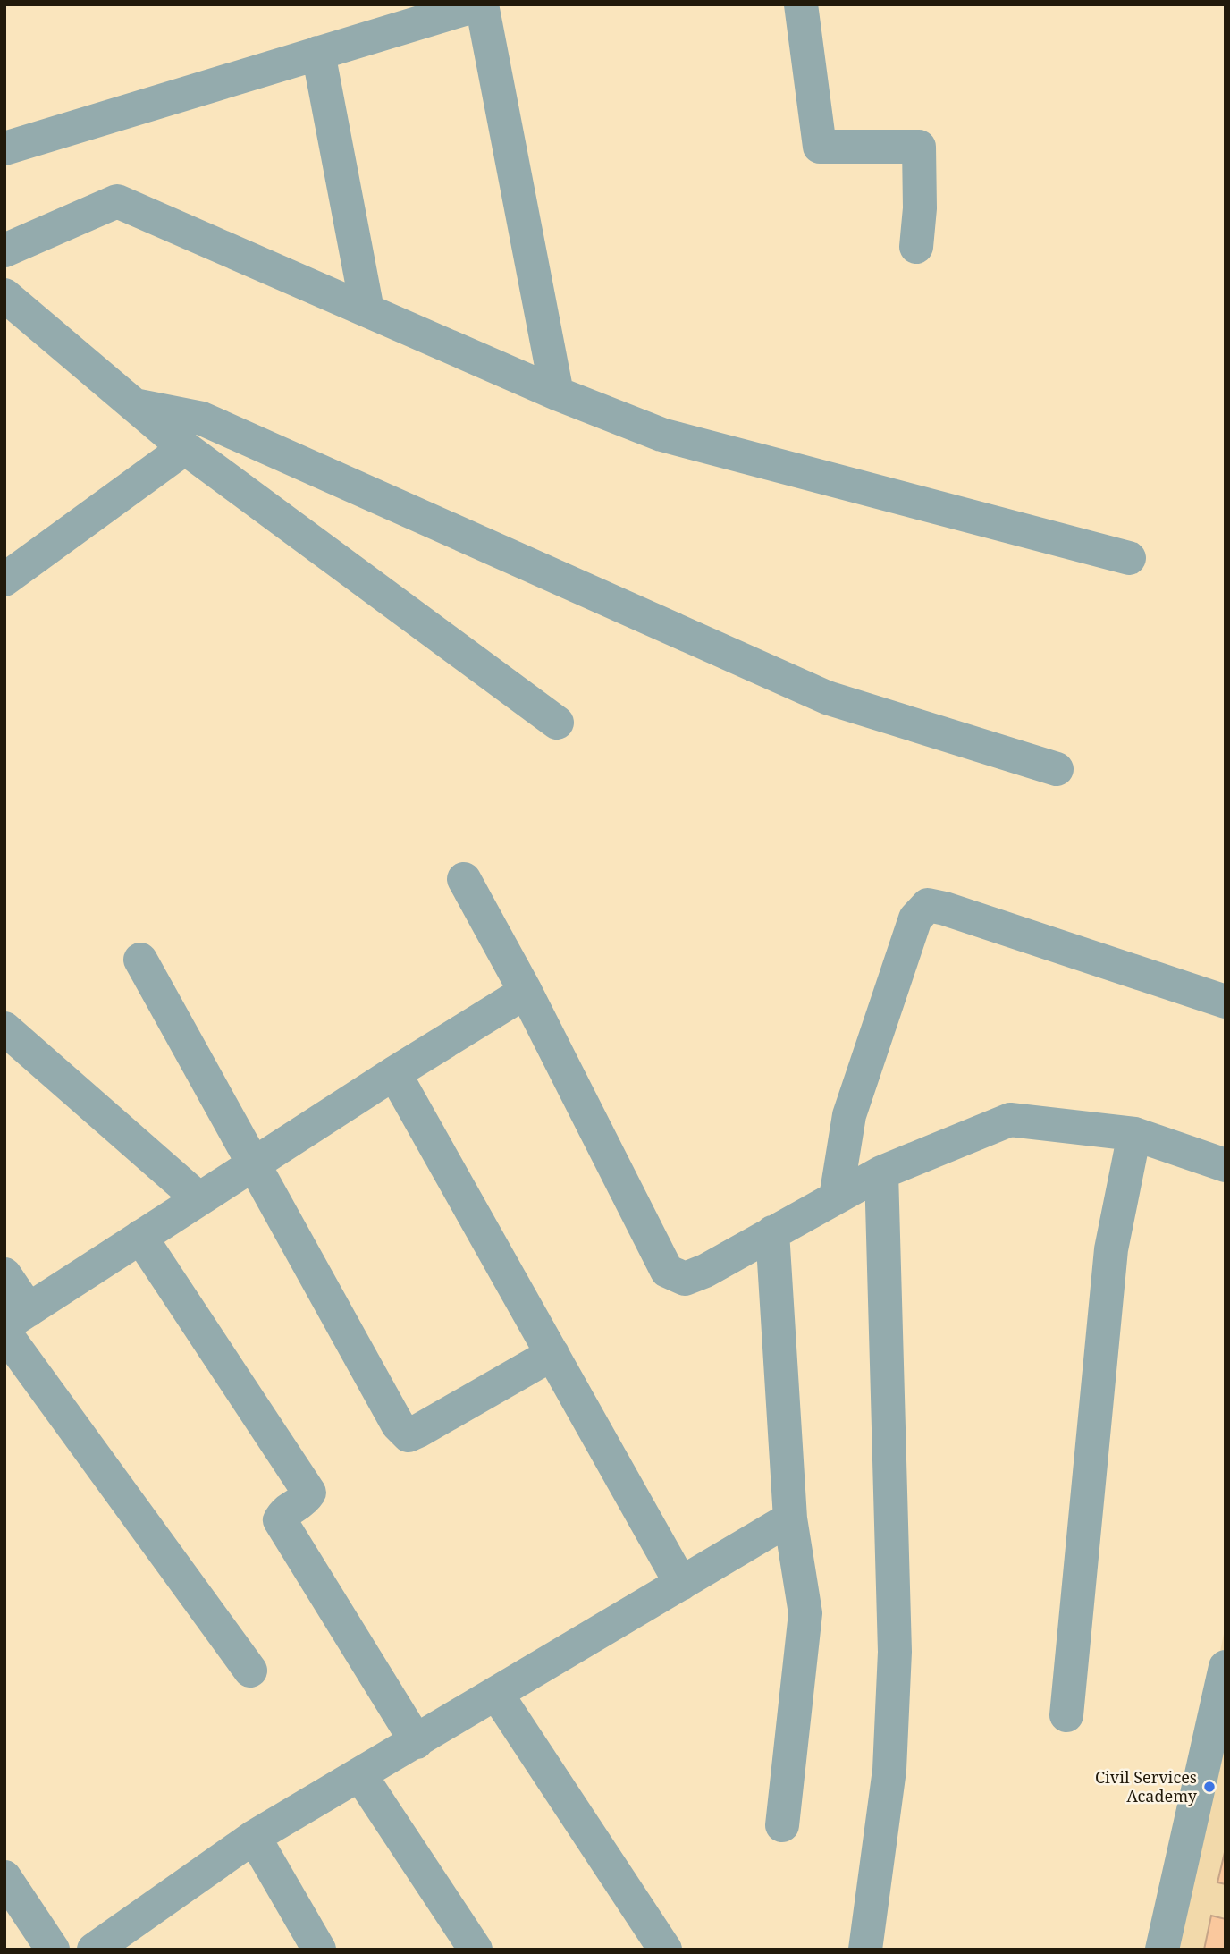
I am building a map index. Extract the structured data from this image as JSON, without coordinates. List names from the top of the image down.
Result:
{
  "places": ["Civil Services Academy"]
}
